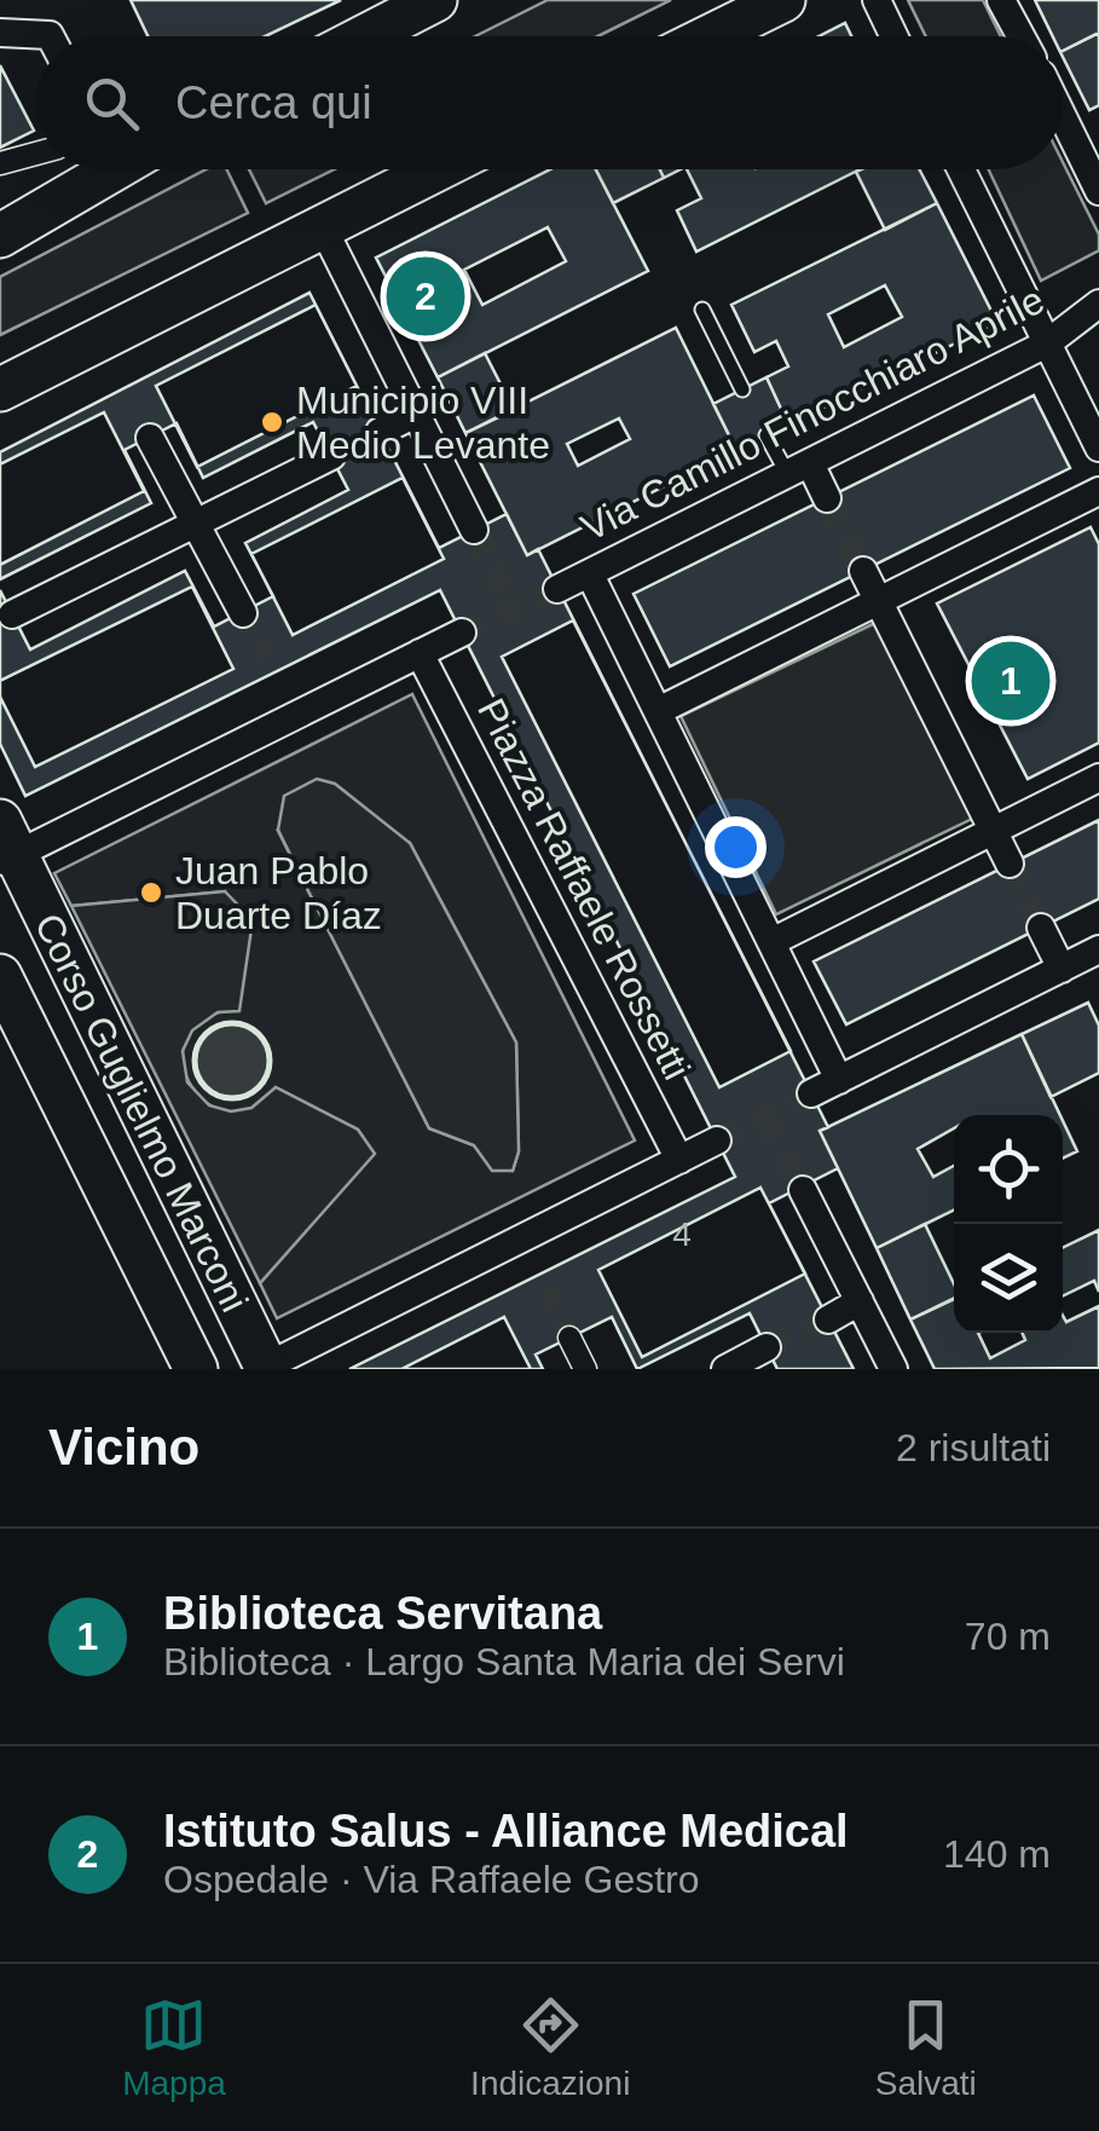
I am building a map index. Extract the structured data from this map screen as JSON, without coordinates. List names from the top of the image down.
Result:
{
  "streets": {
    "main road": ["Corso Guglielmo Marconi"],
    "street": ["Via Camillo Finocchiaro Aprile", "Piazza Raffaele Rossetti"]
  },
  "places": ["Municipio VIII Medio Levante", "Juan Pablo Duarte Díaz"],
  "house_numbers": ["4"],
  "page": {
    "search": "Cerca qui",
    "pins": ["2", "1"],
    "heading": ["Vicino", "2 risultati"],
    "list": [
      {
        "mark": "1",
        "name": "Biblioteca Servitana",
        "note": "Biblioteca · Largo Santa Maria dei Servi",
        "value": "70 m"
      },
      {
        "mark": "2",
        "name": "Istituto Salus - Alliance Medical",
        "note": "Ospedale · Via Raffaele Gestro",
        "value": "140 m"
      }
    ],
    "nav": ["Mappa", "Indicazioni", "Salvati"]
  }
}
